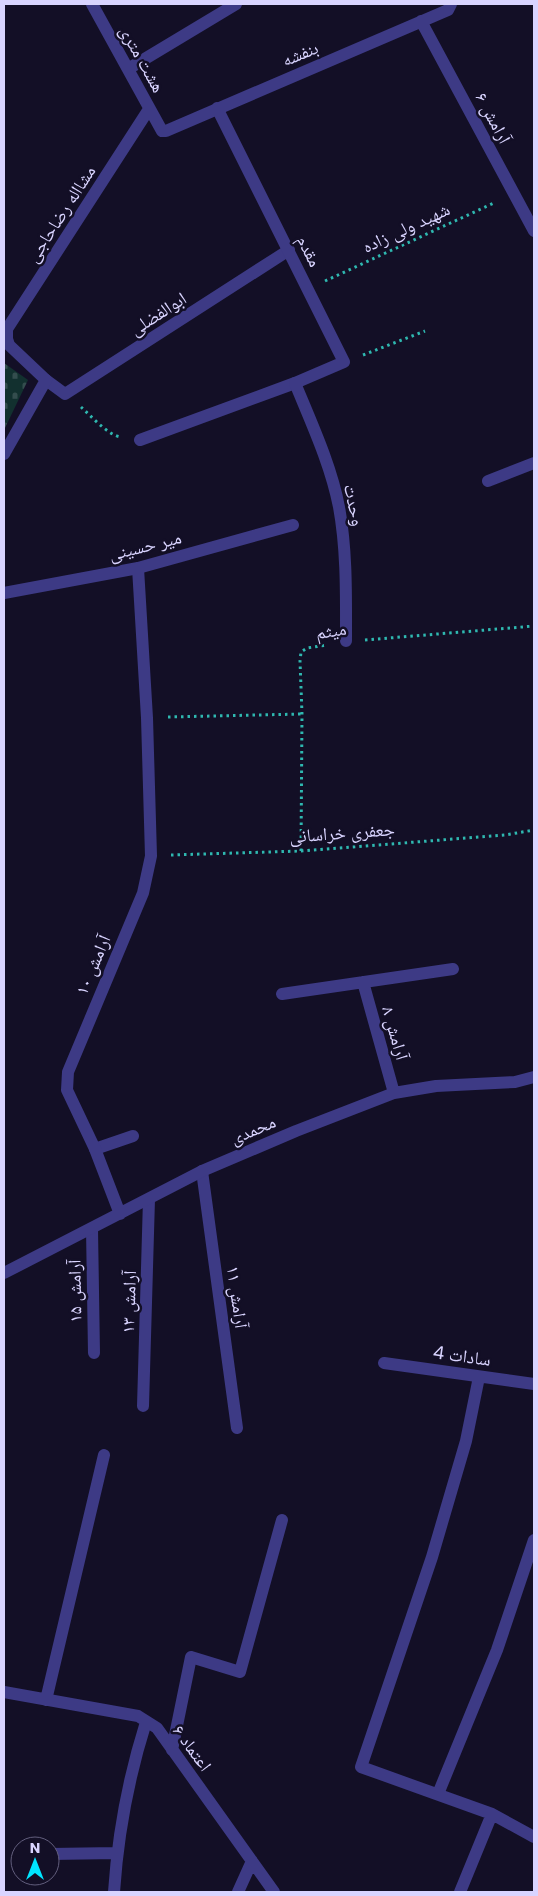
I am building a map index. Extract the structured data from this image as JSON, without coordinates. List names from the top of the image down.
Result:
{
  "streets": {
    "street": [
      "بنفشه",
      "هشت متری",
      "آرامش ۶",
      "مشااله رضاحاجی",
      "مقدم",
      "ابوالفضلی",
      "وحدت",
      "میر حسینی",
      "آرامش ۱۰",
      "آرامش ۸",
      "محمدی",
      "آرامش ۱۵",
      "آرامش ۱۱",
      "آرامش ۱۳",
      "سادات 4",
      "اعتماد ۶"
    ],
    "path": ["شهید ولی زاده", "میثم", "جعفری خراسانی"]
  },
  "crossings": [
    ["بنفشه", "هشت متری"],
    ["بنفشه", "آرامش ۶"],
    ["بنفشه", "مقدم"],
    ["هشت متری", "مشااله رضاحاجی"],
    ["آرامش ۶", "شهید ولی زاده"],
    ["شهید ولی زاده", "مقدم"],
    ["مقدم", "ابوالفضلی"],
    ["وحدت", "میثم"],
    ["میر حسینی", "آرامش ۱۰"],
    ["میثم", "جعفری خراسانی"],
    ["جعفری خراسانی", "آرامش ۱۰"],
    ["آرامش ۱۰", "محمدی"],
    ["آرامش ۸", "محمدی"],
    ["محمدی", "آرامش ۱۵"],
    ["محمدی", "آرامش ۱۱"],
    ["محمدی", "آرامش ۱۳"]
  ],
  "north": "top"
}
